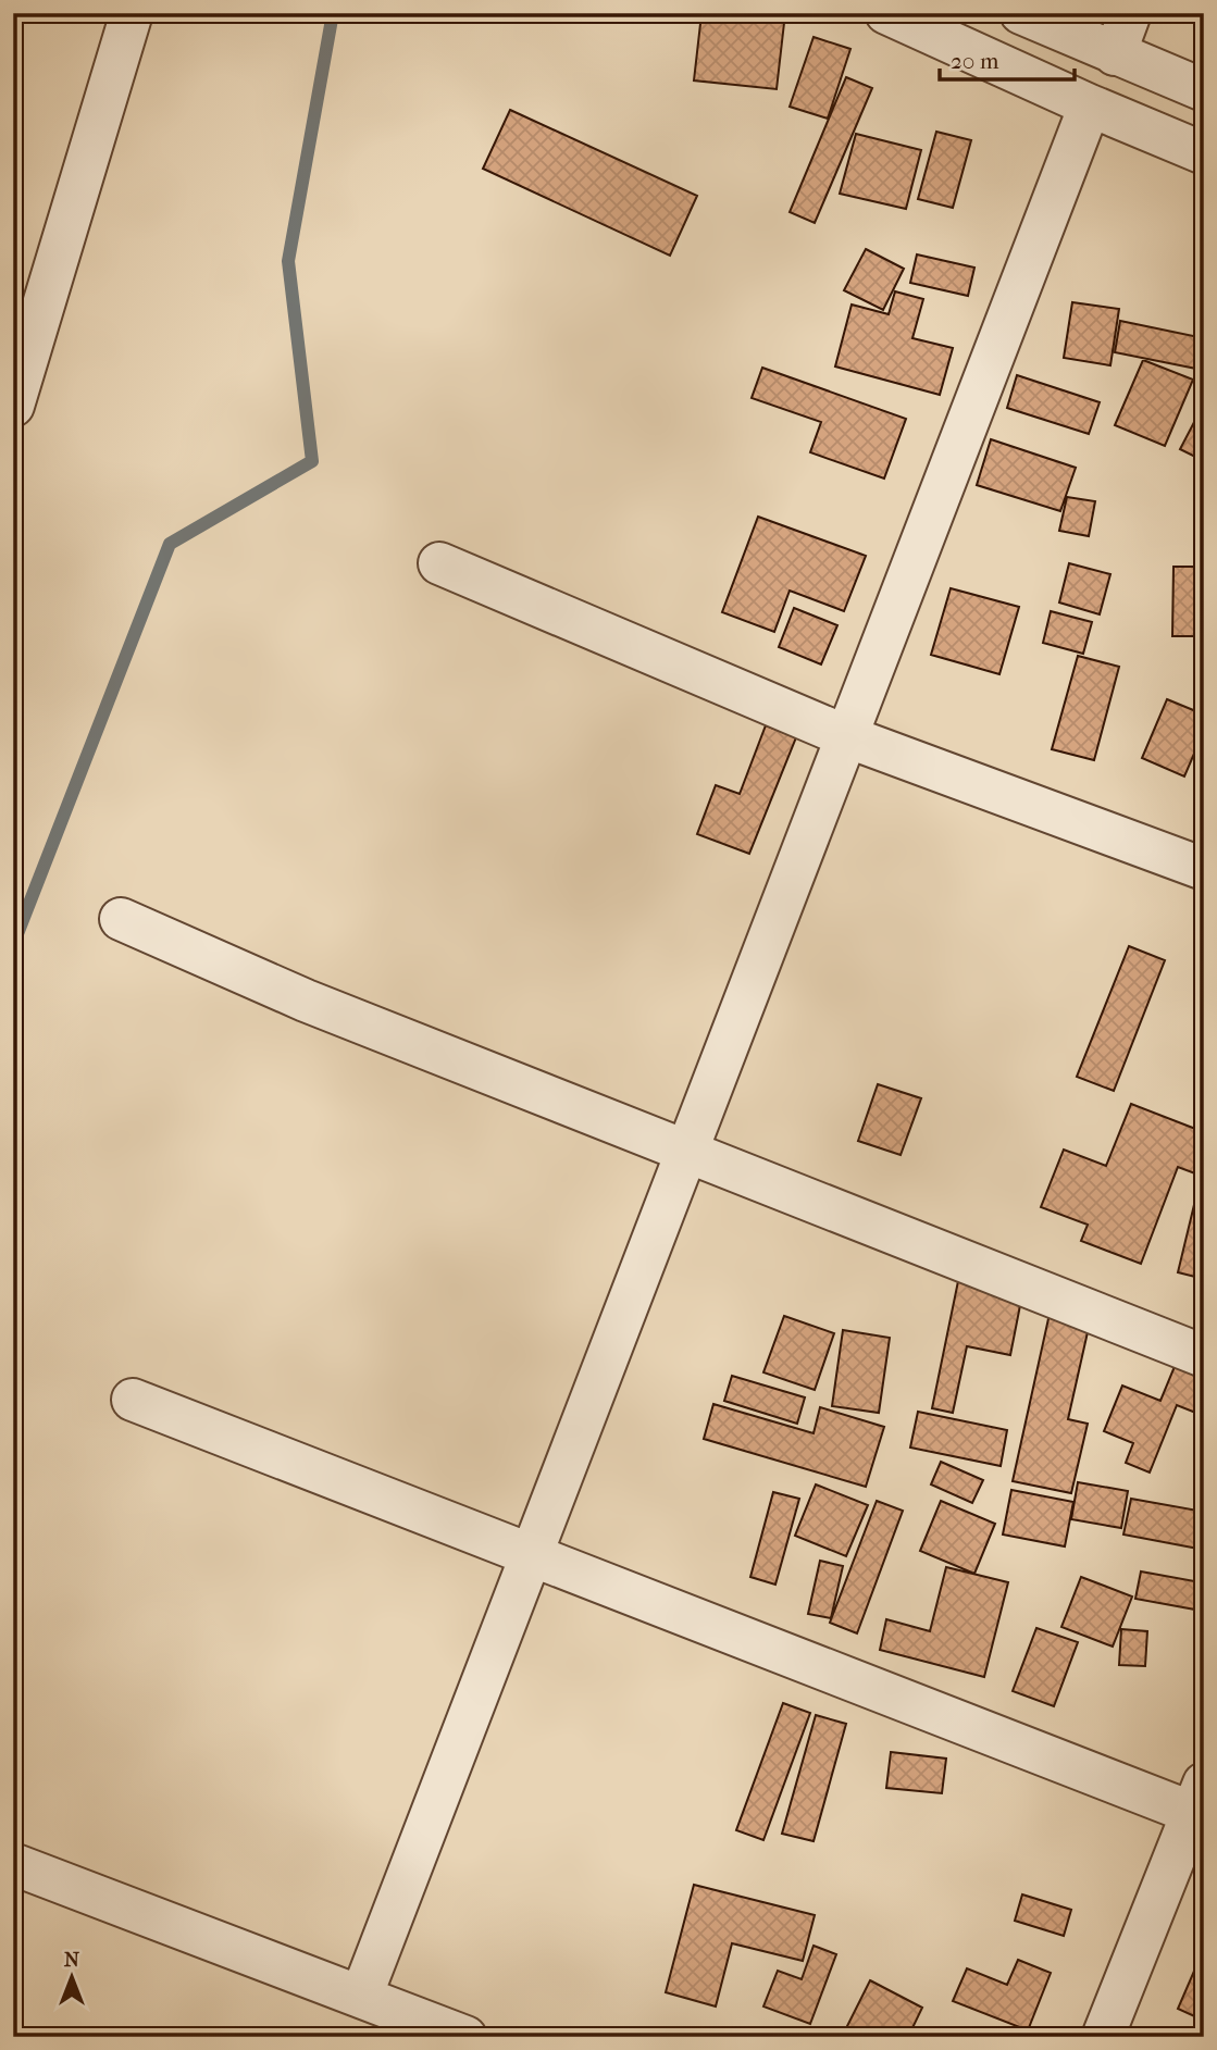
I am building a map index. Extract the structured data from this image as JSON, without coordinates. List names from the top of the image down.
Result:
{
  "scale_bar": "20 m",
  "north": "top"
}
